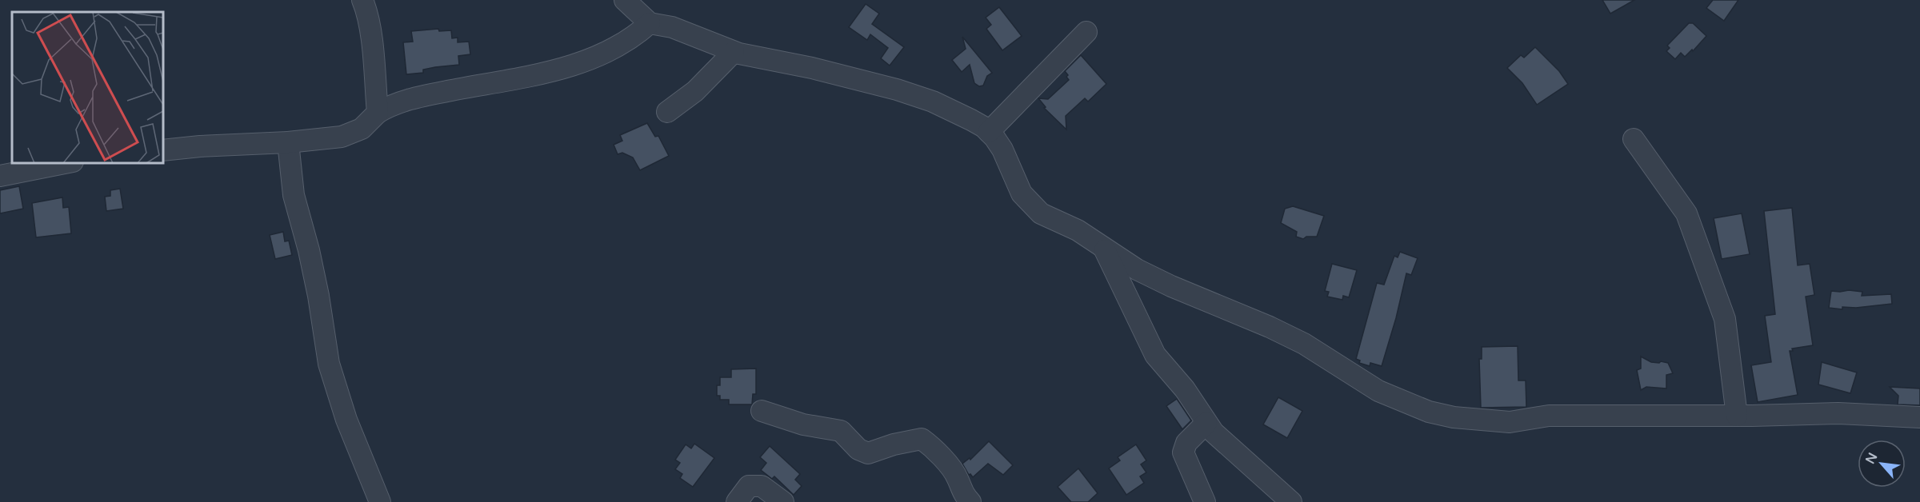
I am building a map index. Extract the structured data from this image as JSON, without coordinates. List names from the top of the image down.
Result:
{
  "north": "top left"
}
